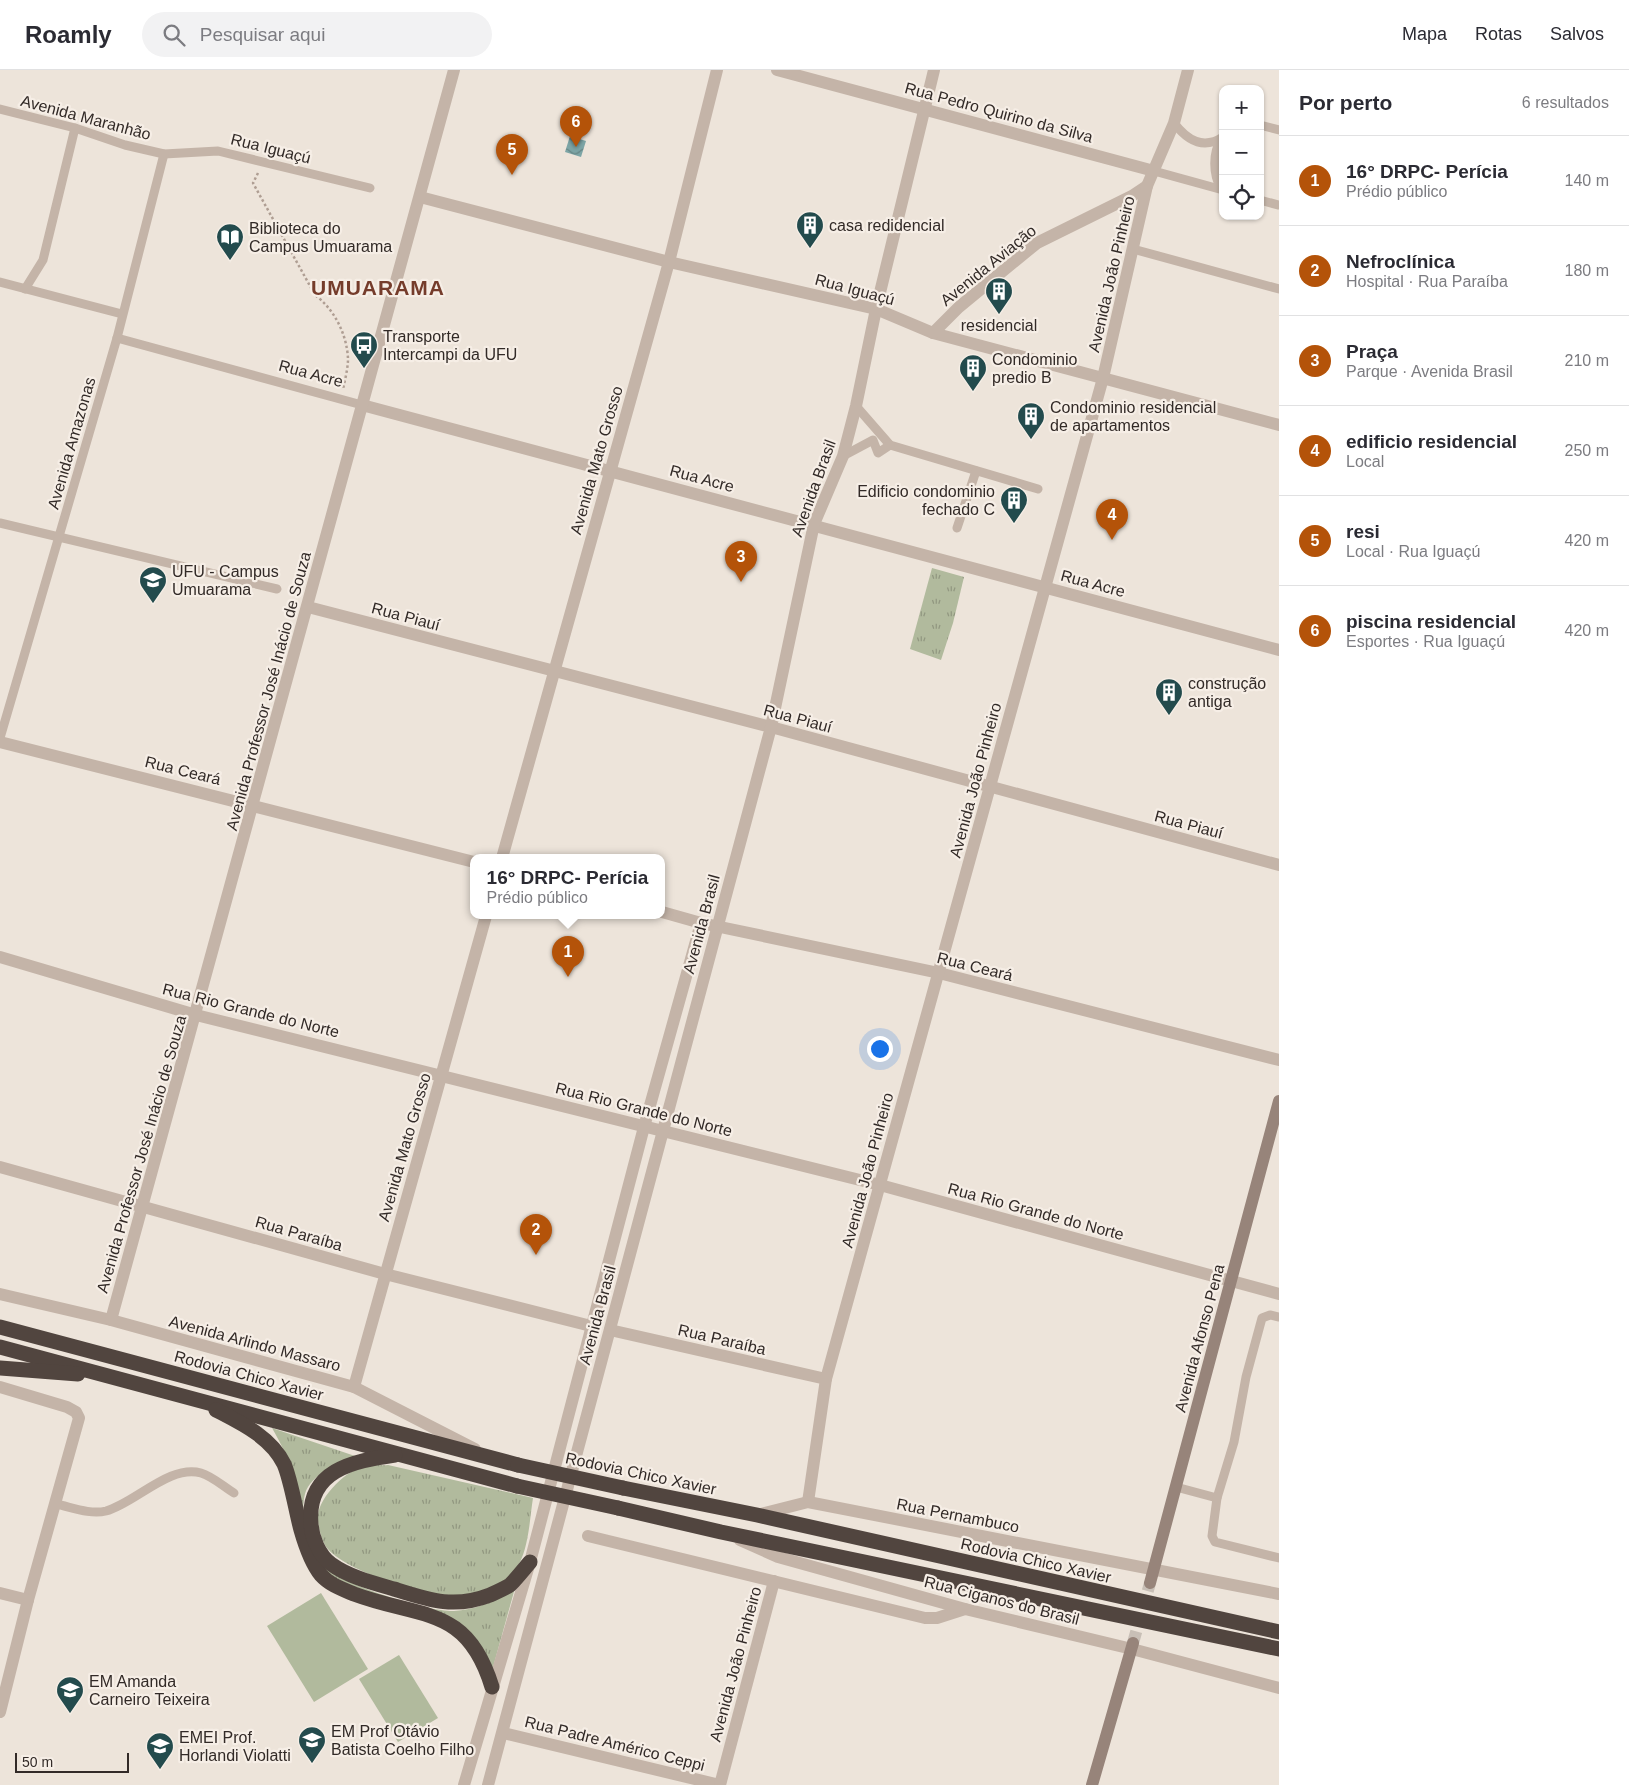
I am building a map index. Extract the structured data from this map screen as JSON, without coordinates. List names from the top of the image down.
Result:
{
  "streets": {
    "highway": ["Rodovia Chico Xavier"],
    "street": [
      "Rua Pedro Quirino da Silva",
      "Rua Iguaçú",
      "Avenida Aviação",
      "Avenida João Pinheiro",
      "Rua Acre",
      "Avenida Mato Grosso",
      "Avenida Brasil",
      "Rua Piauí",
      "Avenida Professor José Inácio de Souza",
      "Rua Ceará",
      "Rua Rio Grande do Norte",
      "Rua Paraíba",
      "Avenida Afonso Pena",
      "Avenida Arlindo Massaro",
      "Rua Pernambuco",
      "Rua Ciganos do Brasil",
      "Rua Padre Américo Ceppi"
    ],
    "lane": ["Avenida Maranhão", "Avenida Amazonas"]
  },
  "crossings": [
    ["Rua Pedro Quirino da Silva", "Avenida João Pinheiro"],
    ["Rua Pedro Quirino da Silva", "Avenida Brasil"],
    ["Avenida Maranhão", "Rua Iguaçú"],
    ["Avenida Maranhão", "Avenida Amazonas"],
    ["Rua Iguaçú", "Avenida Aviação"],
    ["Rua Iguaçú", "Avenida João Pinheiro"],
    ["Rua Iguaçú", "Avenida Amazonas"],
    ["Rua Iguaçú", "Avenida Mato Grosso"],
    ["Rua Iguaçú", "Avenida Brasil"],
    ["Rua Iguaçú", "Avenida Professor José Inácio de Souza"],
    ["Avenida Aviação", "Avenida João Pinheiro"],
    ["Avenida João Pinheiro", "Rua Acre"],
    ["Avenida João Pinheiro", "Rua Piauí"],
    ["Avenida João Pinheiro", "Rua Ceará"],
    ["Avenida João Pinheiro", "Rua Rio Grande do Norte"],
    ["Avenida João Pinheiro", "Rua Paraíba"],
    ["Avenida João Pinheiro", "Rua Pernambuco"],
    ["Avenida João Pinheiro", "Rua Padre Américo Ceppi"],
    ["Rua Acre", "Avenida Amazonas"],
    ["Rua Acre", "Avenida Mato Grosso"],
    ["Rua Acre", "Avenida Brasil"],
    ["Rua Acre", "Avenida Professor José Inácio de Souza"],
    ["Avenida Mato Grosso", "Rua Piauí"],
    ["Avenida Mato Grosso", "Rua Rio Grande do Norte"],
    ["Avenida Mato Grosso", "Rua Paraíba"],
    ["Avenida Mato Grosso", "Avenida Arlindo Massaro"],
    ["Avenida Brasil", "Rua Piauí"],
    ["Avenida Brasil", "Rua Ceará"],
    ["Avenida Brasil", "Rua Rio Grande do Norte"],
    ["Avenida Brasil", "Rua Paraíba"],
    ["Avenida Brasil", "Rua Padre Américo Ceppi"],
    ["Rua Piauí", "Avenida Professor José Inácio de Souza"],
    ["Avenida Professor José Inácio de Souza", "Rua Ceará"],
    ["Avenida Professor José Inácio de Souza", "Rua Rio Grande do Norte"],
    ["Avenida Professor José Inácio de Souza", "Rua Paraíba"],
    ["Avenida Professor José Inácio de Souza", "Avenida Arlindo Massaro"],
    ["Rua Rio Grande do Norte", "Avenida Afonso Pena"],
    ["Avenida Afonso Pena", "Rua Pernambuco"],
    ["Avenida Arlindo Massaro", "Rodovia Chico Xavier"],
    ["Rodovia Chico Xavier", "Rua Pernambuco"]
  ],
  "districts": ["UMUARAMA"],
  "places": {
    "building": [
      "casa redidencial",
      "residencial",
      "Condominio predio B",
      "Condominio residencial de apartamentos",
      "Edificio condominio fechado C",
      "construção antiga"
    ],
    "library": ["Biblioteca do Campus Umuarama"],
    "bus stop": ["Transporte Intercampi da UFU"],
    "school or university": [
      "UFU - Campus Umuarama",
      "EM Amanda Carneiro Teixeira",
      "EM Prof Otávio Batista Coelho Filho",
      "EMEI Prof. Horlandi Violatti"
    ]
  },
  "scale_bar": "50 m",
  "page": {
    "header": "Roamly",
    "search": "Pesquisar aqui",
    "nav": ["Mapa", "Rotas", "Salvos"],
    "heading": ["Por perto", "6 resultados"],
    "map_buttons": ["+", "−"],
    "pins": [
      "6",
      "5",
      "4",
      "3",
      "1",
      "2"
    ],
    "list": [
      {
        "mark": "1",
        "name": "16° DRPC- Perícia",
        "note": "Prédio público",
        "value": "140 m"
      },
      {
        "mark": "2",
        "name": "Nefroclínica",
        "note": "Hospital · Rua Paraíba",
        "value": "180 m"
      },
      {
        "mark": "3",
        "name": "Praça",
        "note": "Parque · Avenida Brasil",
        "value": "210 m"
      },
      {
        "mark": "4",
        "name": "edificio residencial",
        "note": "Local",
        "value": "250 m"
      },
      {
        "mark": "5",
        "name": "resi",
        "note": "Local · Rua Iguaçú",
        "value": "420 m"
      },
      {
        "mark": "6",
        "name": "piscina residencial",
        "note": "Esportes · Rua Iguaçú",
        "value": "420 m"
      }
    ],
    "popup": ["16° DRPC- Perícia", "Prédio público"],
    "scale": "50 m"
  }
}
